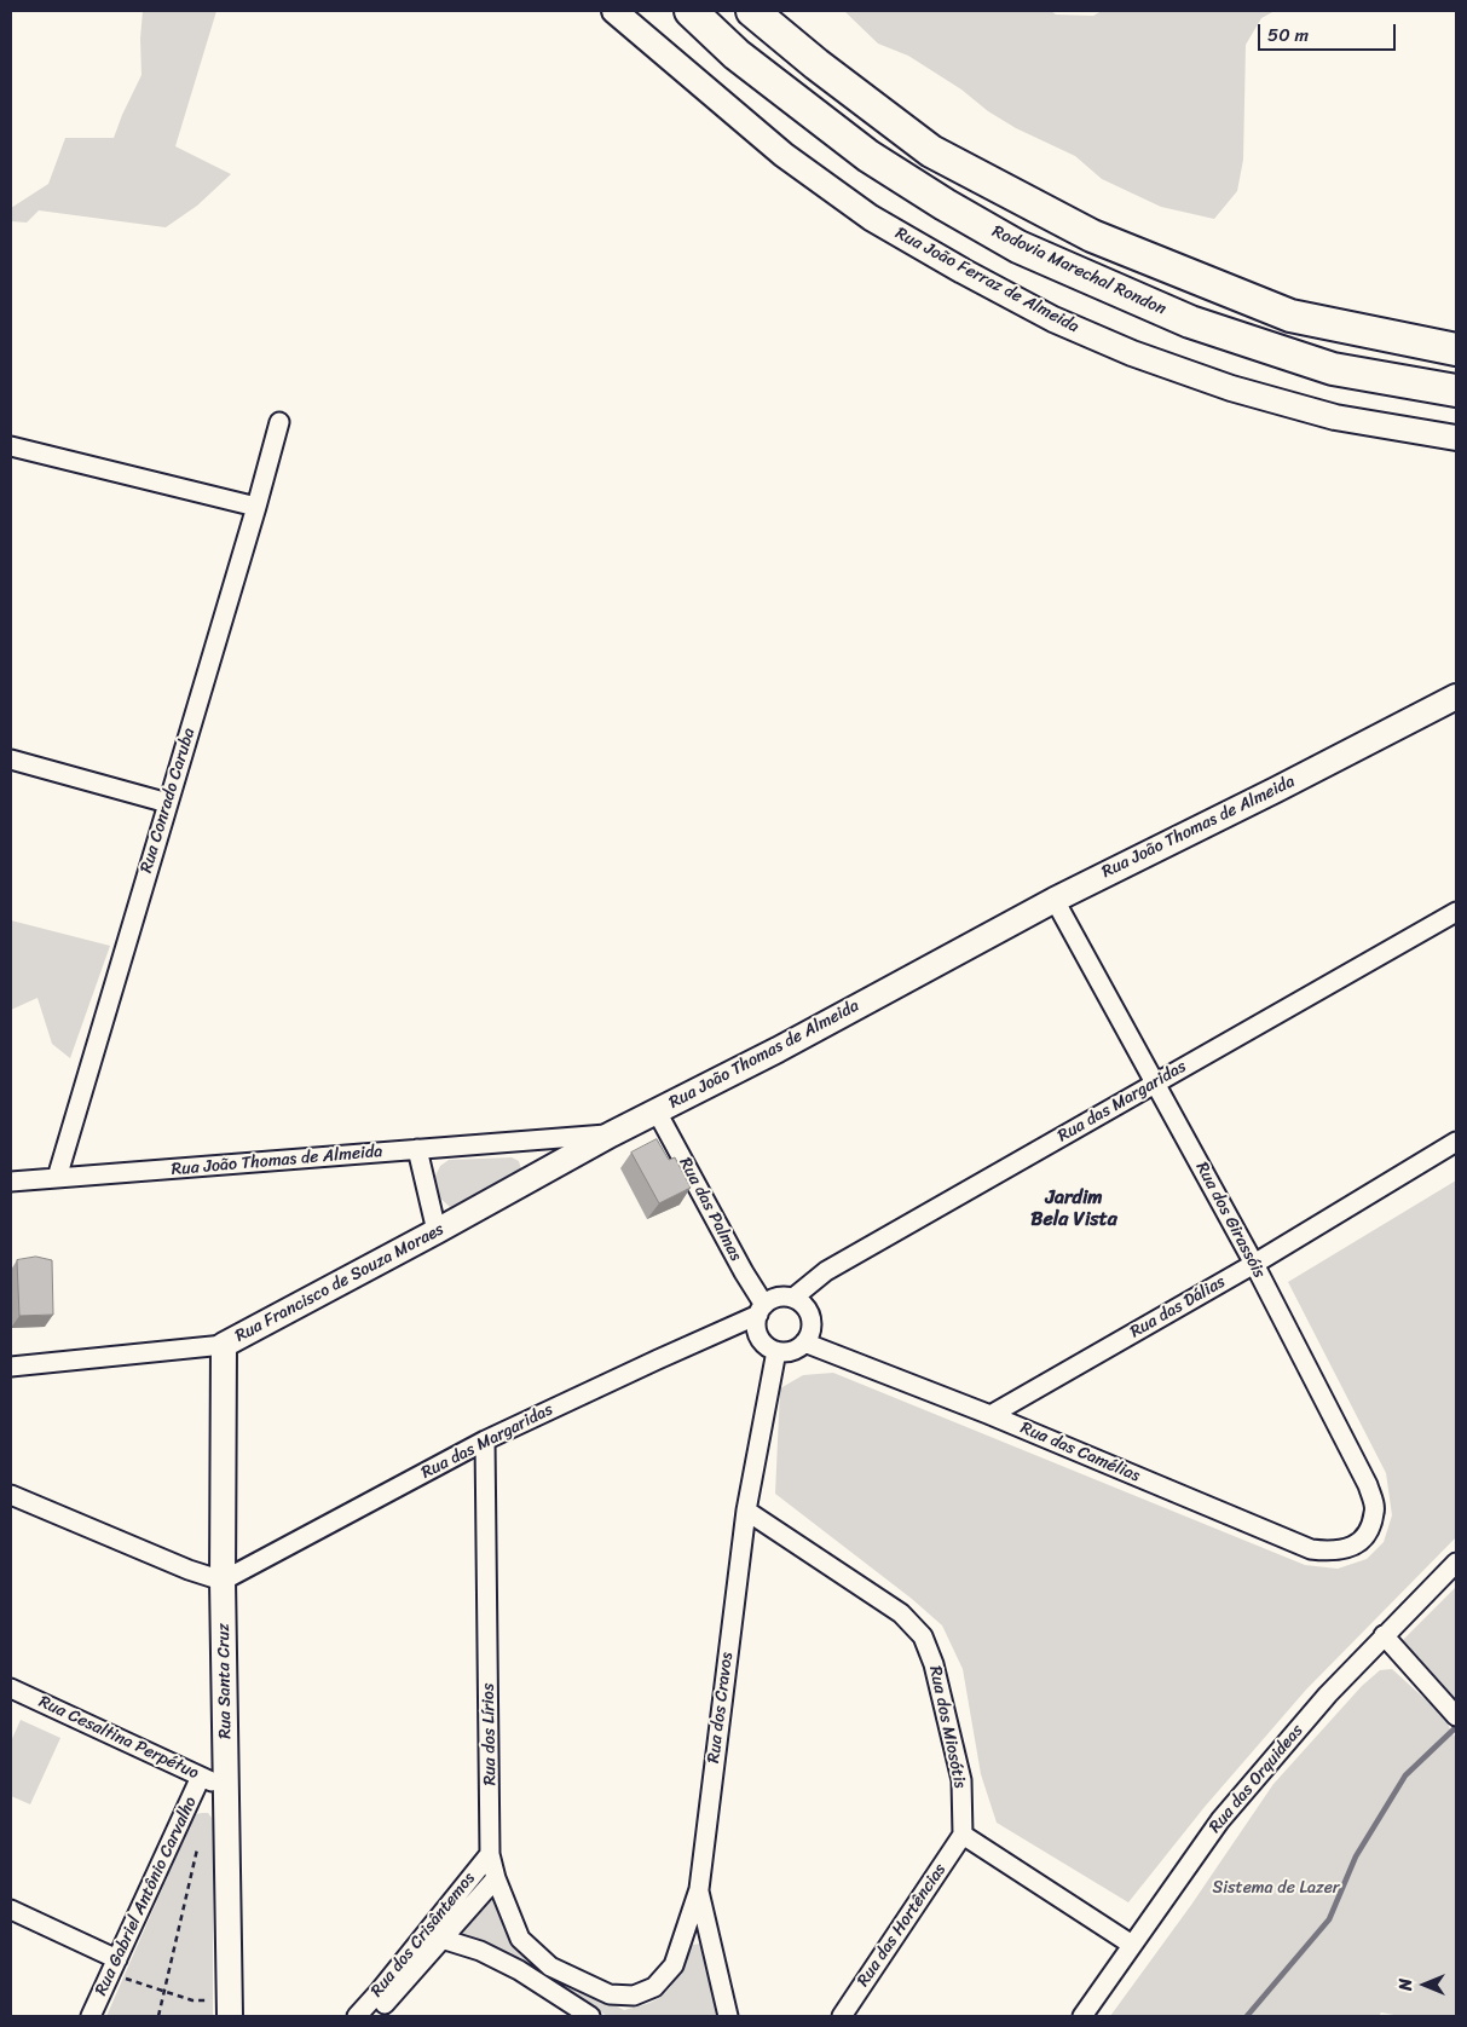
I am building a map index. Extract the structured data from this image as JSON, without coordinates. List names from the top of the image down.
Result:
{
  "streets": {
    "highway": ["Rodovia Marechal Rondon"],
    "street": [
      "Rua João Ferraz de Almeida",
      "Rua Conrado Caruba",
      "Rua João Thomas de Almeida",
      "Rua das Margaridas",
      "Rua das Palmas",
      "Rua dos Girassóis",
      "Rua Francisco de Souza Moraes",
      "Rua das Dálias",
      "Rua das Camélias",
      "Rua Santa Cruz",
      "Rua dos Cravos",
      "Rua dos Miosótis",
      "Rua dos Lírios",
      "Rua Cesaltina Perpétuo",
      "Rua das Orquideas",
      "Rua Gabriel Antônio Carvalho",
      "Rua das Hortências",
      "Rua dos Crisântemos"
    ]
  },
  "crossings": [
    ["Rua Conrado Caruba", "Rua João Thomas de Almeida"],
    ["Rua João Thomas de Almeida", "Rua das Palmas"],
    ["Rua João Thomas de Almeida", "Rua dos Girassóis"],
    ["Rua João Thomas de Almeida", "Rua Francisco de Souza Moraes"],
    ["Rua das Margaridas", "Rua das Palmas"],
    ["Rua das Margaridas", "Rua dos Girassóis"],
    ["Rua das Margaridas", "Rua das Camélias"],
    ["Rua das Margaridas", "Rua Santa Cruz"],
    ["Rua das Margaridas", "Rua dos Cravos"],
    ["Rua das Margaridas", "Rua dos Lírios"],
    ["Rua das Palmas", "Rua das Camélias"],
    ["Rua das Palmas", "Rua dos Cravos"],
    ["Rua dos Girassóis", "Rua das Dálias"],
    ["Rua dos Girassóis", "Rua das Camélias"],
    ["Rua Francisco de Souza Moraes", "Rua Santa Cruz"],
    ["Rua das Dálias", "Rua das Camélias"],
    ["Rua das Camélias", "Rua dos Cravos"],
    ["Rua Santa Cruz", "Rua Cesaltina Perpétuo"],
    ["Rua dos Cravos", "Rua dos Miosótis"],
    ["Rua dos Cravos", "Rua dos Lírios"],
    ["Rua dos Miosótis", "Rua das Hortências"],
    ["Rua dos Lírios", "Rua dos Crisântemos"],
    ["Rua Cesaltina Perpétuo", "Rua Gabriel Antônio Carvalho"]
  ],
  "districts": ["Jardim Bela Vista"],
  "parks": ["Sistema de Lazer"],
  "scale_bar": "50 m",
  "north": "left"
}
